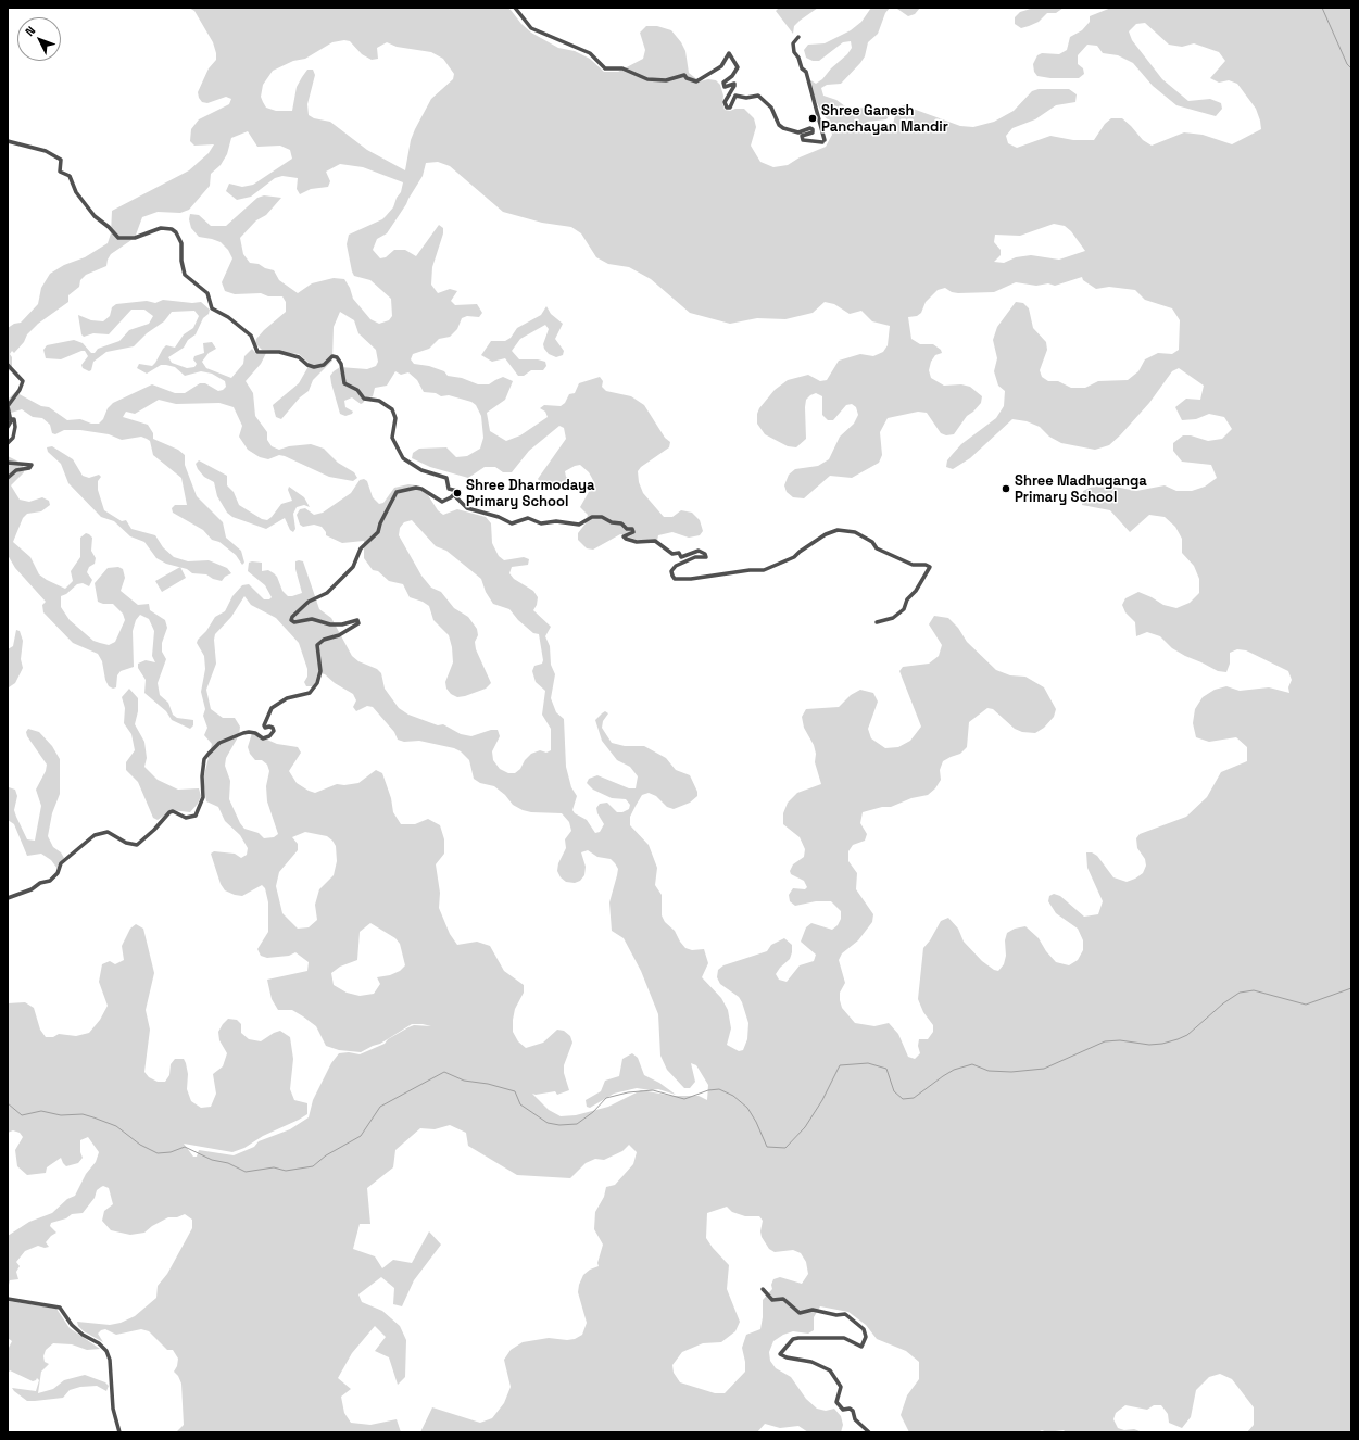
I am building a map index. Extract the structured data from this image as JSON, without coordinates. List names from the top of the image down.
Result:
{
  "places": ["Shree Ganesh Panchayan Mandir", "Shree Madhuganga Primary School", "Shree Dharmodaya Primary School"],
  "north": "top left"
}
